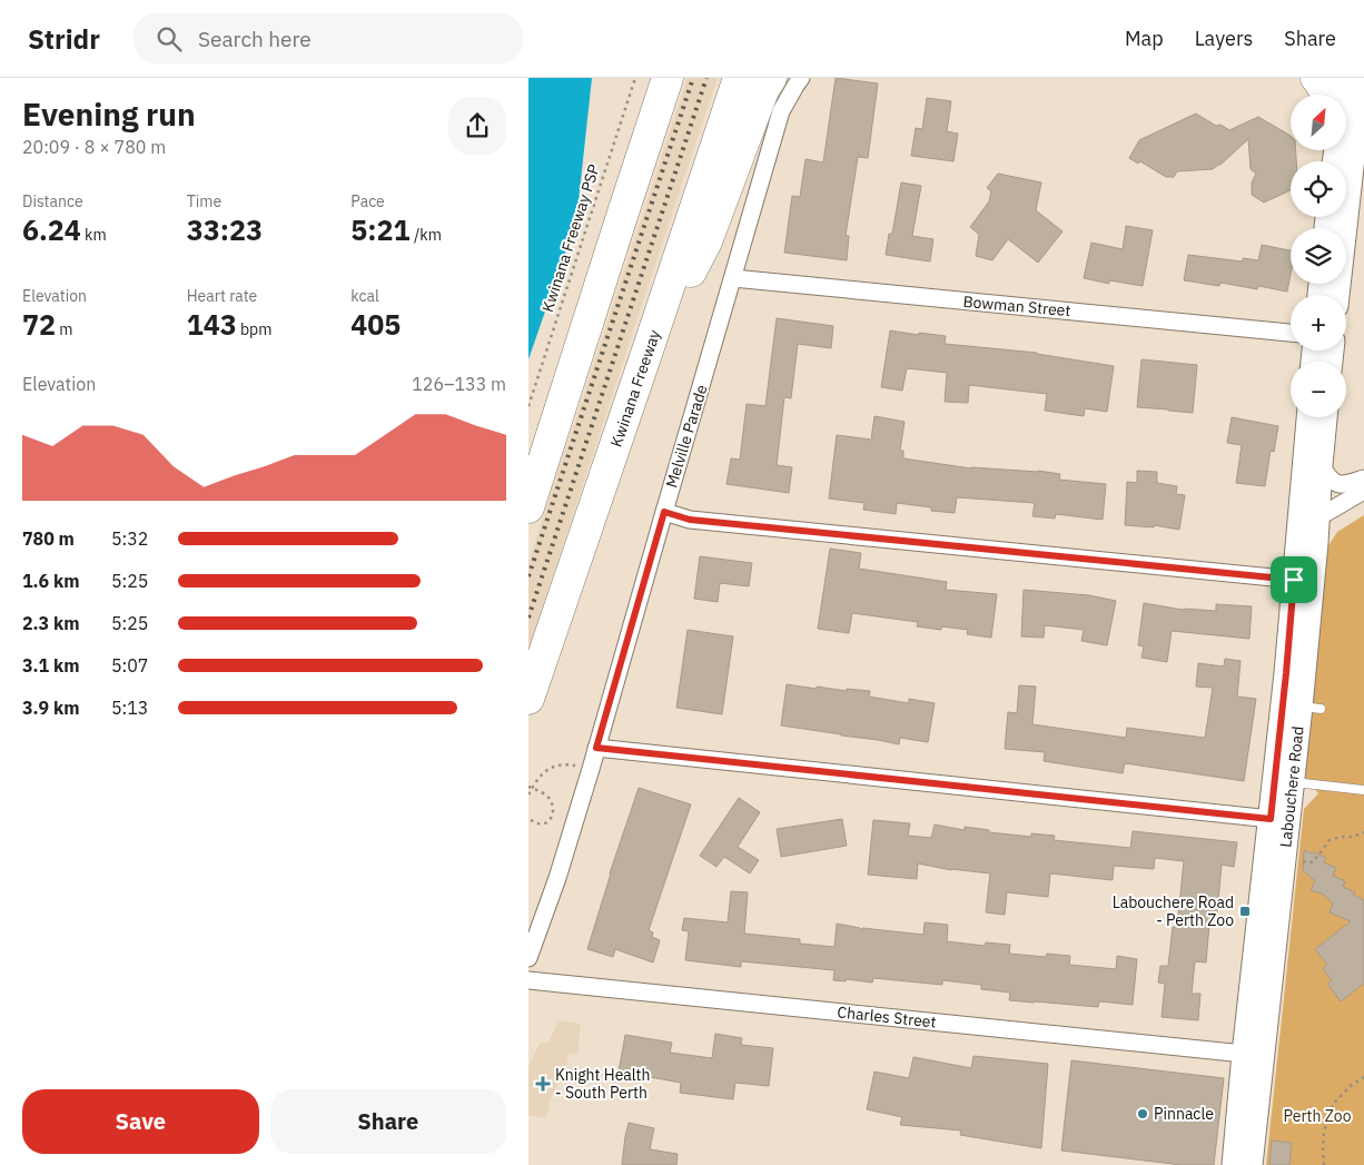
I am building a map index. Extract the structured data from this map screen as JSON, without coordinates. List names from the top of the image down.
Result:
{
  "streets": {
    "highway": ["Kwinana Freeway"],
    "main road": ["Labouchere Road"],
    "street": ["Bowman Street", "Melville Parade", "Charles Street"],
    "path": ["Kwinana Freeway PSP"]
  },
  "crossings": [
    ["Bowman Street", "Melville Parade"],
    ["Labouchere Road", "Charles Street"]
  ],
  "parks": ["Perth Zoo"],
  "places": {
    "transit": ["Labouchere Road - Perth Zoo"],
    "health": ["Knight Health - South Perth"],
    "other": ["Pinnacle"]
  },
  "north": "top right",
  "page": {
    "header": "Stridr",
    "search": "Search here",
    "nav": ["Map", "Layers", "Share"],
    "heading": ["Evening run", "20:09 · 8 × 780 m"],
    "map_buttons": ["+", "−"],
    "stats": [
      ["Distance", "6.24 km"],
      ["Time", "33:23"],
      ["Pace", "5:21 /km"],
      ["Elevation", "72 m"],
      ["Heart rate", "143 bpm"],
      ["kcal", "405"]
    ],
    "chart": ["Elevation", "126–133 m"],
    "list": [
      {
        "name": "780 m",
        "note": "5:32"
      },
      {
        "name": "1.6 km",
        "note": "5:25"
      },
      {
        "name": "2.3 km",
        "note": "5:25"
      },
      {
        "name": "3.1 km",
        "note": "5:07"
      },
      {
        "name": "3.9 km",
        "note": "5:13"
      }
    ],
    "buttons": ["Save", "Share"]
  }
}
